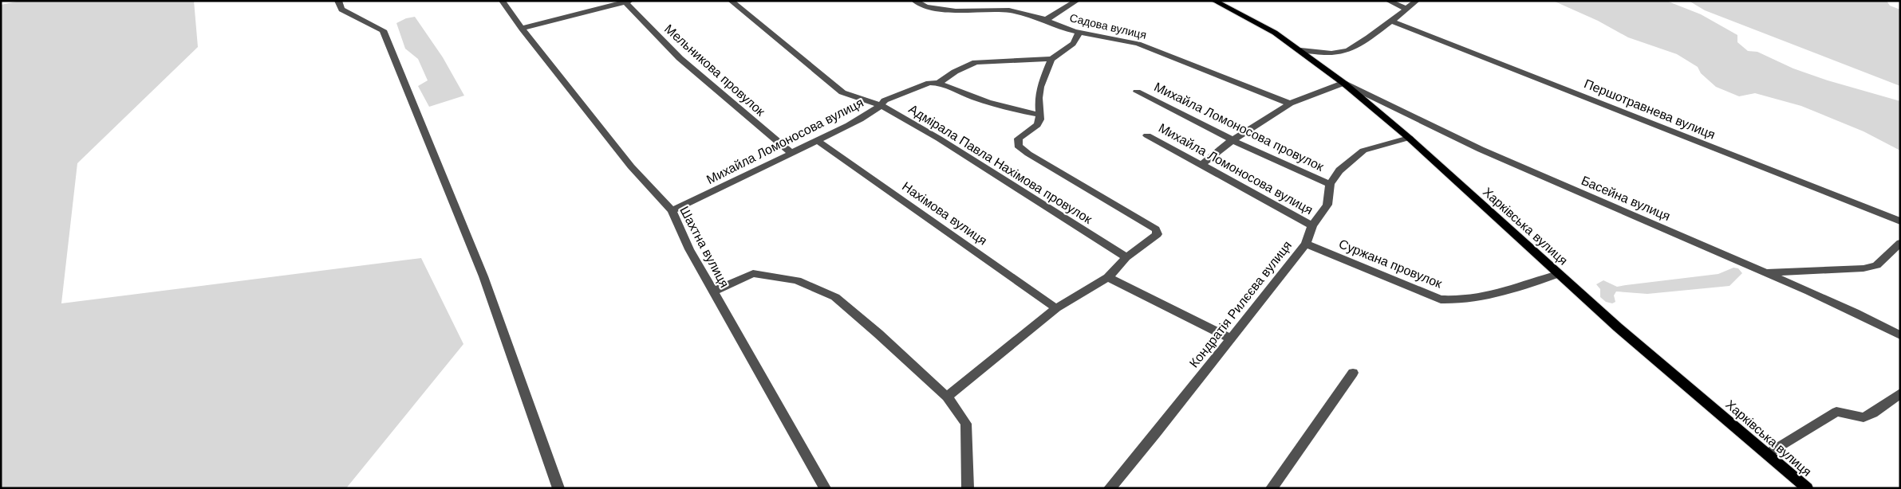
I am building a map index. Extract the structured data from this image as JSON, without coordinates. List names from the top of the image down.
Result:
{
  "streets": {
    "main road": ["Харківська вулиця"],
    "street": [
      "Садова вулиця",
      "Мельникова провулок",
      "Першотравнева вулиця",
      "Михайла Ломоносова провулок",
      "Михайла Ломоносова вулиця",
      "Адмірала Павла Нахімова провулок",
      "Басейна вулиця",
      "Нахімова вулиця",
      "Шахтна вулиця",
      "Суржана провулок",
      "Кондратія Рилєєва вулиця"
    ]
  },
  "crossings": [
    ["Мельникова провулок", "Михайла Ломоносова вулиця"],
    ["Михайла Ломоносова провулок", "Кондратія Рилєєва вулиця"],
    ["Михайла Ломоносова вулиця", "Адмірала Павла Нахімова провулок"],
    ["Михайла Ломоносова вулиця", "Нахімова вулиця"],
    ["Михайла Ломоносова вулиця", "Шахтна вулиця"],
    ["Михайла Ломоносова вулиця", "Кондратія Рилєєва вулиця"],
    ["Басейна вулиця", "Харківська вулиця"],
    ["Харківська вулиця", "Суржана провулок"],
    ["Суржана провулок", "Кондратія Рилєєва вулиця"]
  ]
}
